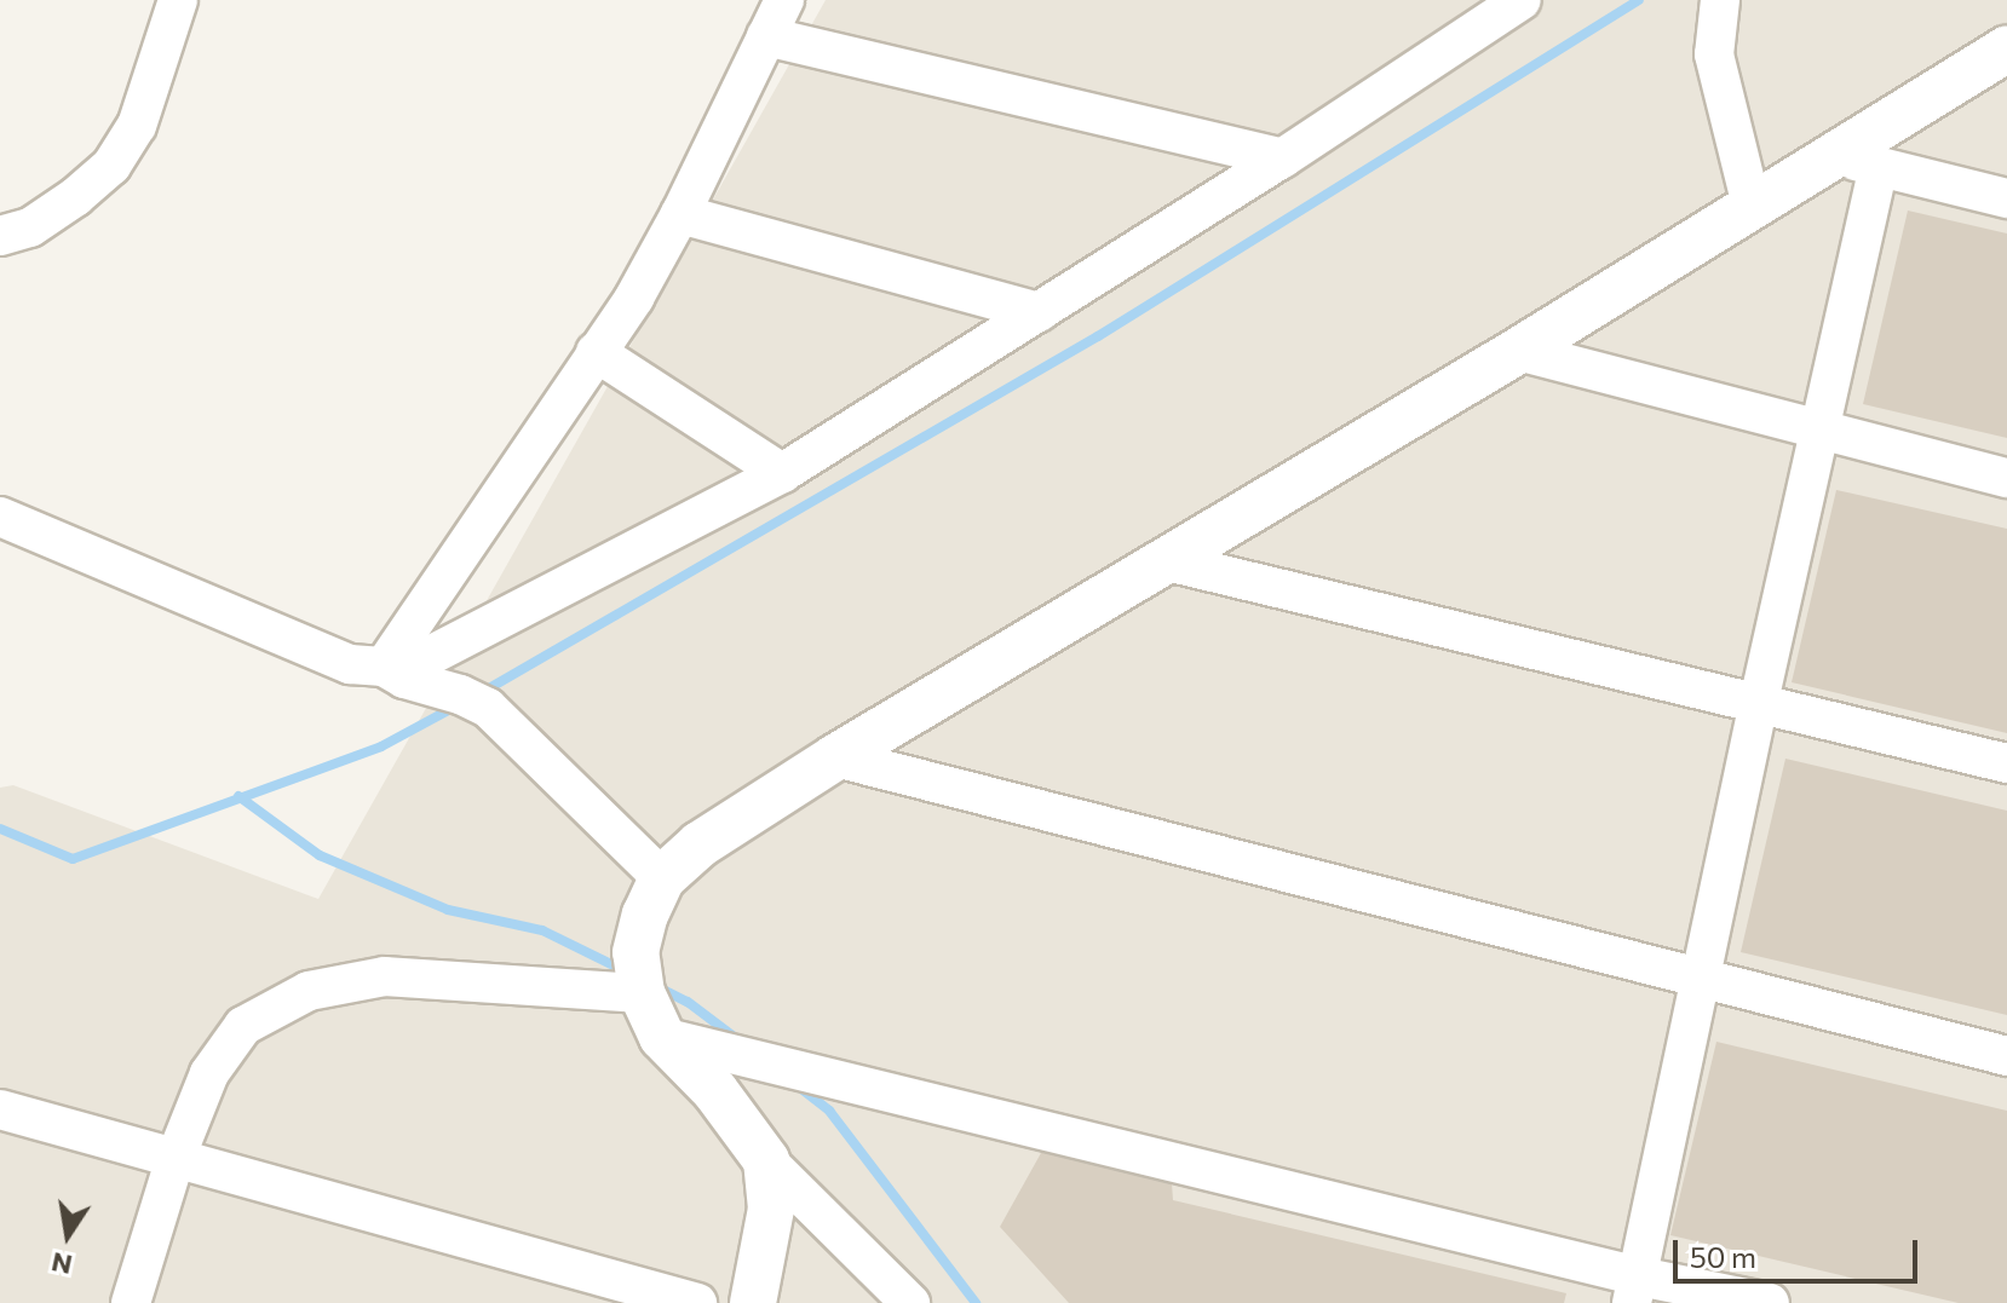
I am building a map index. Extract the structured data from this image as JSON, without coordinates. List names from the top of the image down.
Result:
{
  "scale_bar": "50 m",
  "north": "bottom"
}
